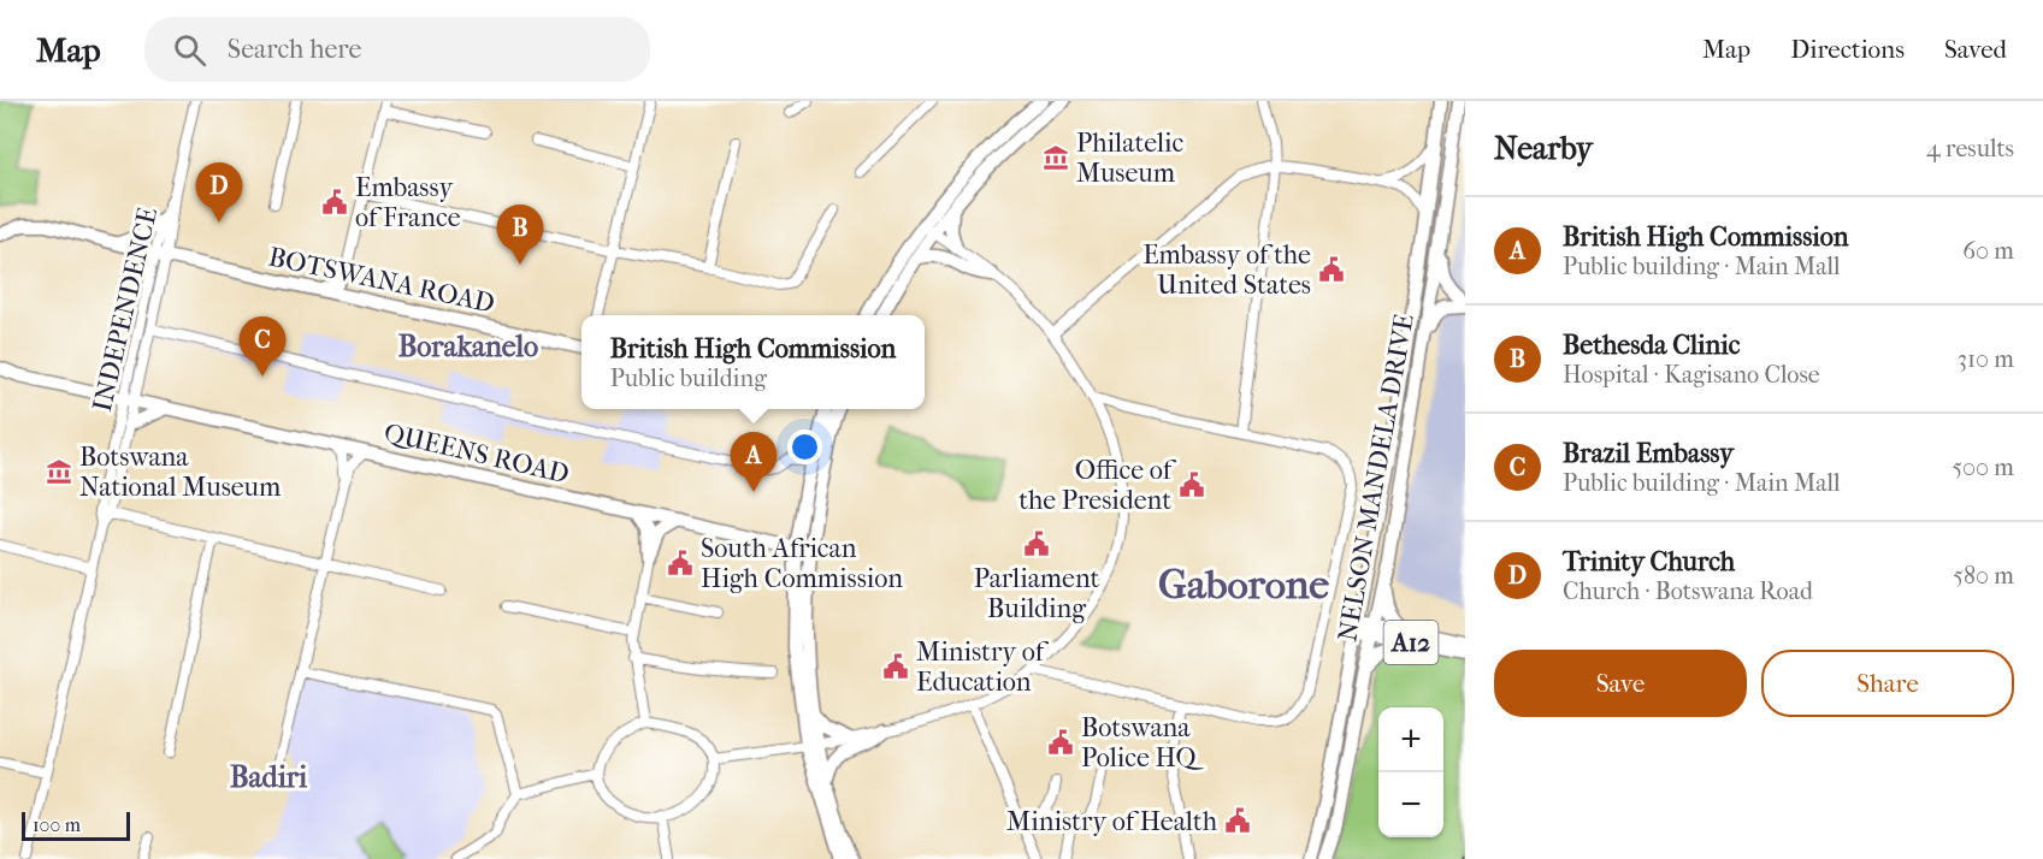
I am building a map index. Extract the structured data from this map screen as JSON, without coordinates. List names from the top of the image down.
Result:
{
  "streets": {
    "main road": [
      "BOTSWANA ROAD",
      "QUEENS ROAD",
      "NELSON MANDELA DRIVE",
      "A12"
    ],
    "street": ["INDEPENDENCE"]
  },
  "crossings": [
    ["BOTSWANA ROAD", "INDEPENDENCE"],
    ["INDEPENDENCE", "QUEENS ROAD"],
    ["NELSON MANDELA DRIVE", "A12"]
  ],
  "districts": ["Borakanelo", "Gaborone", "Badiri"],
  "places": {
    "museum": ["Philatelic Museum", "Botswana National Museum"],
    "public building": [
      "Embassy of France",
      "Embassy of the United States",
      "Office of the President",
      "Parliament Building",
      "South African High Commission",
      "Ministry of Education",
      "Botswana Police HQ",
      "Ministry of Health"
    ]
  },
  "scale_bar": "100 m",
  "page": {
    "header": "Map",
    "search": "Search here",
    "nav": ["Map", "Directions", "Saved"],
    "heading": ["Nearby", "4 results"],
    "pins": [
      "D",
      "B",
      "C",
      "A"
    ],
    "list": [
      {
        "mark": "A",
        "name": "British High Commission",
        "note": "Public building · Main Mall",
        "value": "60 m"
      },
      {
        "mark": "B",
        "name": "Bethesda Clinic",
        "note": "Hospital · Kagisano Close",
        "value": "310 m"
      },
      {
        "mark": "C",
        "name": "Brazil Embassy",
        "note": "Public building · Main Mall",
        "value": "500 m"
      },
      {
        "mark": "D",
        "name": "Trinity Church",
        "note": "Church · Botswana Road",
        "value": "580 m"
      }
    ],
    "popup": ["British High Commission", "Public building"],
    "buttons": ["Save", "Share"],
    "map_buttons": ["+", "−"],
    "scale": "100 m"
  }
}
